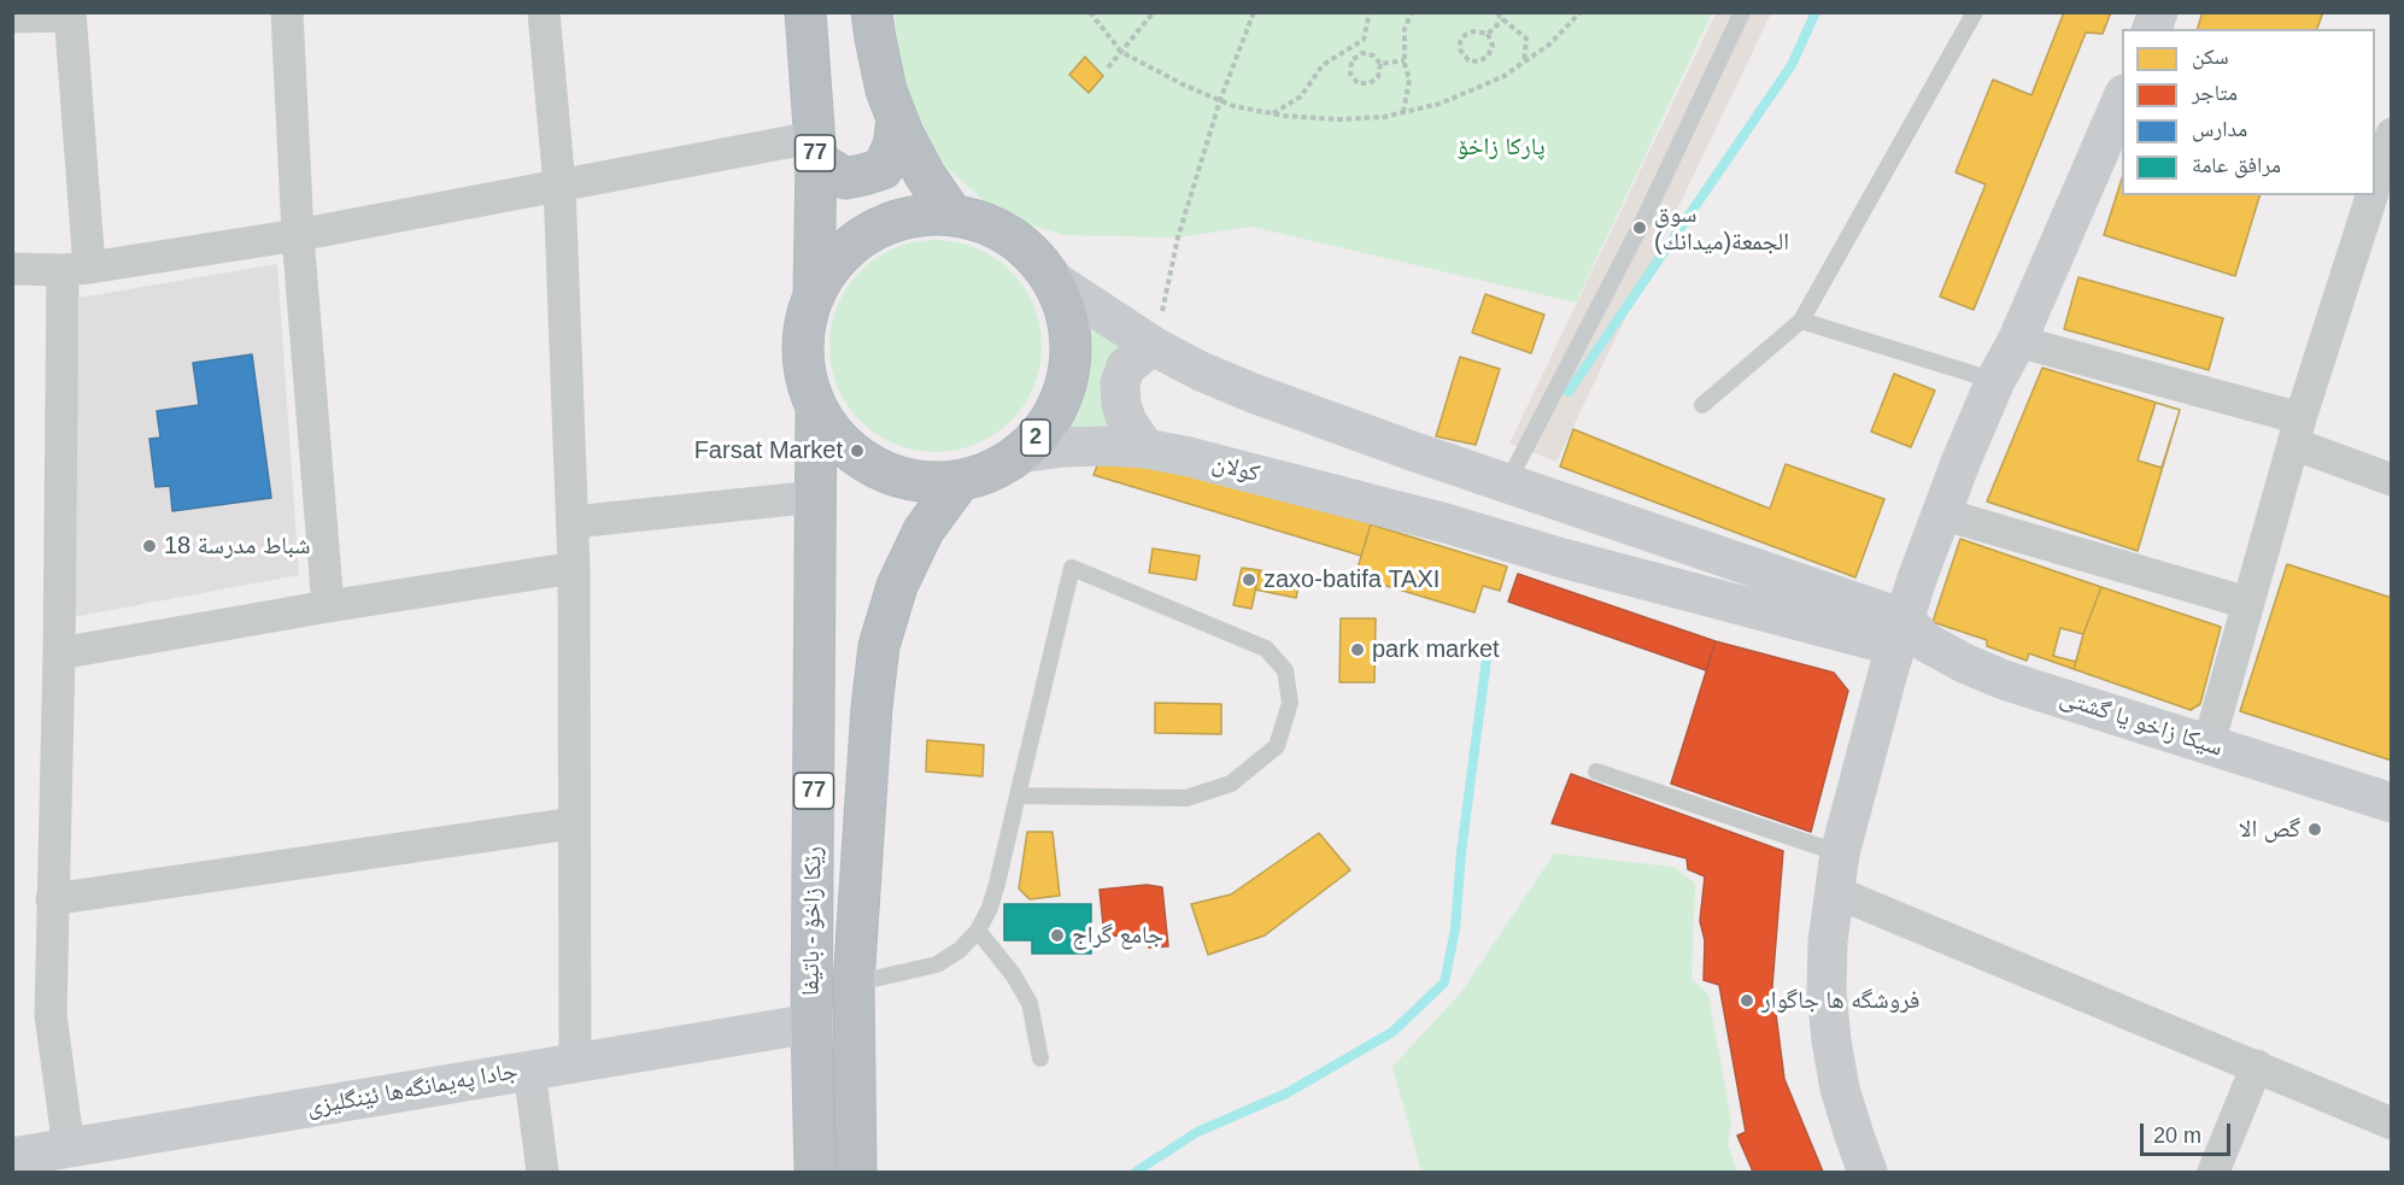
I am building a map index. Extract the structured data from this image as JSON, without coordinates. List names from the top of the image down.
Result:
{
  "streets": {
    "highway": ["77", "2", "رێکا زاخۆ - باتیفا"],
    "main road": ["كولان", "سیکا زاخو یا گشتى", "جادا په‌يمانگه‌ها ئێنگليزى"]
  },
  "crossings": [
    ["77", "2"],
    ["2", "كولان"],
    ["2", "رێکا زاخۆ - باتیفا"],
    ["كولان", "سیکا زاخو یا گشتى"],
    ["رێکا زاخۆ - باتیفا", "جادا په‌يمانگه‌ها ئێنگليزى"]
  ],
  "parks": ["پارکا زاخۆ"],
  "places": [
    "سوق الجمعة(ميدانك)",
    "Farsat Market",
    "18 شباط مدرسة",
    "zaxo-batifa TAXI",
    "park market",
    "گص الا",
    "جامع گراج",
    "فروشگه ها جاگوار"
  ],
  "legend": [
    "سكن",
    "متاجر",
    "مدارس",
    "مرافق عامة"
  ],
  "scale_bar": "20 m"
}
